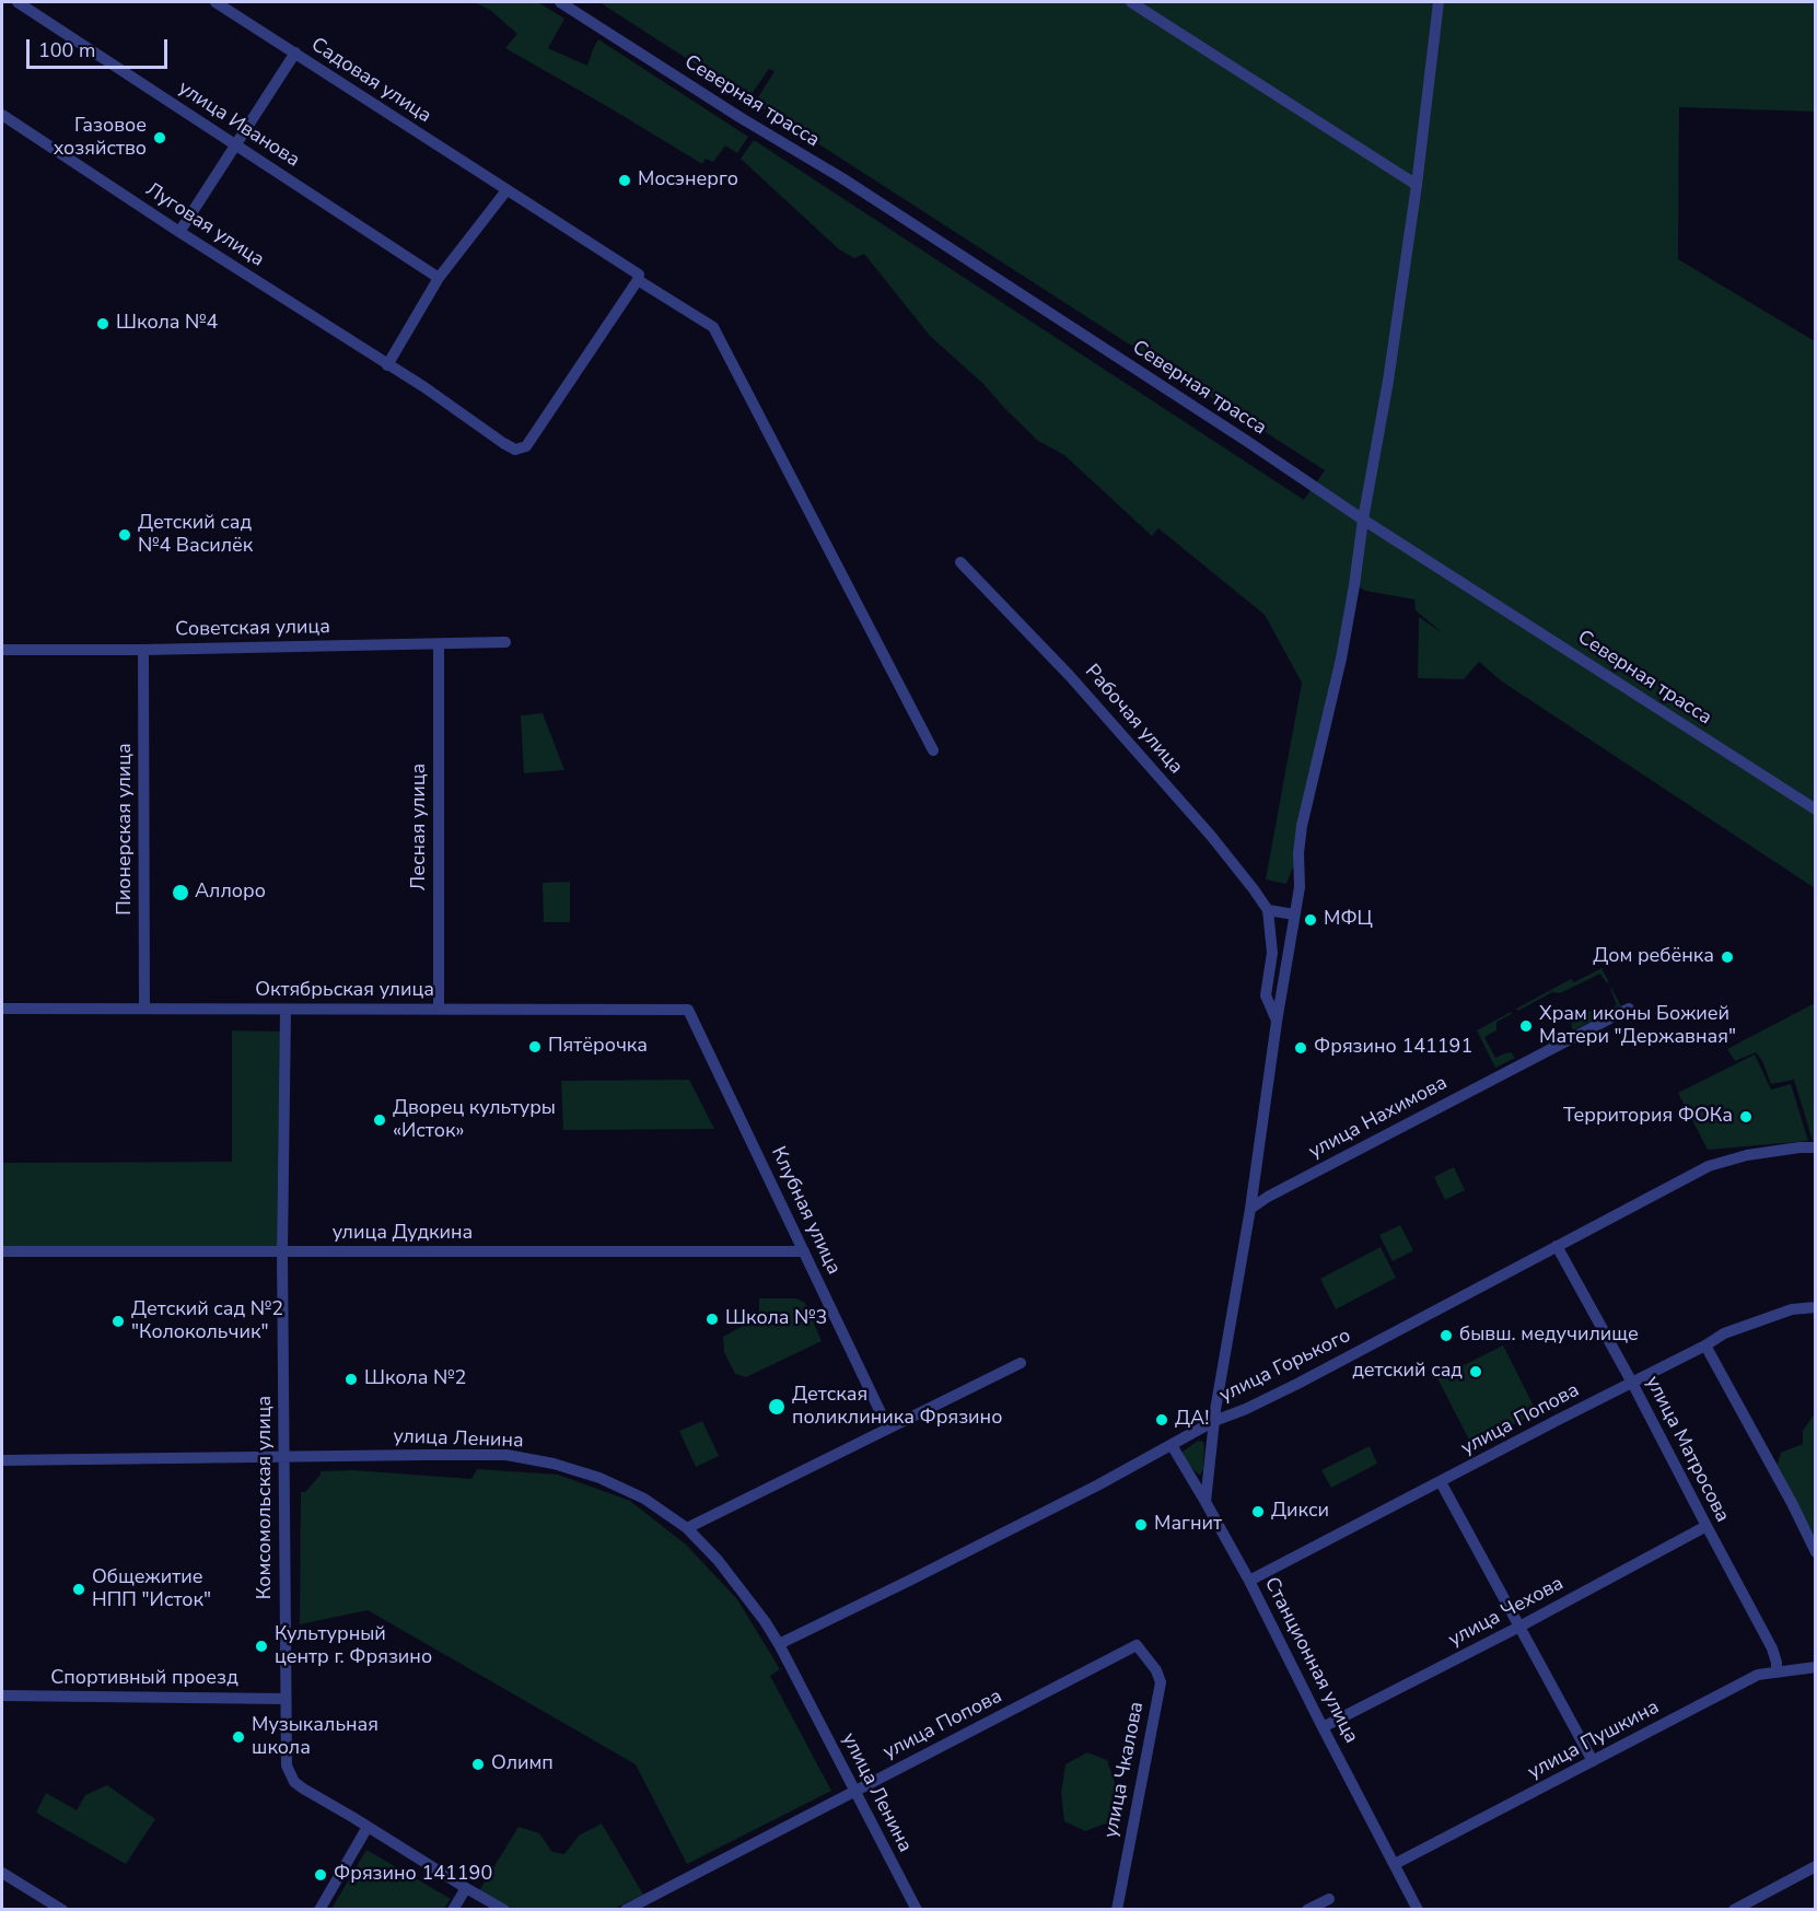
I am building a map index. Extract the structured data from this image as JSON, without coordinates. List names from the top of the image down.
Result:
{
  "streets": {
    "street": [
      "Садовая улица",
      "Северная трасса",
      "улица Иванова",
      "Луговая улица",
      "Советская улица",
      "Рабочая улица",
      "Лесная улица",
      "Пионерская улица",
      "Октябрьская улица",
      "улица Нахимова",
      "Клубная улица",
      "улица Дудкина",
      "улица Горького",
      "улица Попова",
      "улица Ленина",
      "улица Матросова",
      "Комсомольская улица",
      "улица Чехова",
      "Станционная улица",
      "Спортивный проезд",
      "улица Пушкина",
      "улица Чкалова"
    ]
  },
  "crossings": [
    ["Садовая улица", "Луговая улица"],
    ["Советская улица", "Лесная улица"],
    ["Советская улица", "Пионерская улица"],
    ["Лесная улица", "Октябрьская улица"],
    ["Пионерская улица", "Октябрьская улица"],
    ["Октябрьская улица", "Клубная улица"],
    ["Октябрьская улица", "Комсомольская улица"],
    ["Клубная улица", "улица Дудкина"],
    ["улица Дудкина", "Комсомольская улица"],
    ["улица Горького", "улица Ленина"],
    ["улица Горького", "улица Матросова"],
    ["улица Горького", "Станционная улица"],
    ["улица Попова", "улица Ленина"],
    ["улица Попова", "улица Матросова"],
    ["улица Попова", "Станционная улица"],
    ["улица Попова", "улица Чкалова"],
    ["улица Ленина", "Комсомольская улица"],
    ["улица Матросова", "улица Чехова"],
    ["улица Матросова", "улица Пушкина"],
    ["Комсомольская улица", "Спортивный проезд"],
    ["улица Чехова", "Станционная улица"],
    ["Станционная улица", "улица Пушкина"]
  ],
  "places": [
    "Газовое хозяйство",
    "Мосэнерго",
    "Школа №4",
    "Детский сад №4 Василёк",
    "Аллоро",
    "МФЦ",
    "Дом ребёнка",
    "Храм иконы Божией Матери \"Державная\"",
    "Пятёрочка",
    "Фрязино 141191",
    "Территория ФОКа",
    "Дворец культуры «Исток»",
    "Школа №3",
    "Детский сад №2 \"Колокольчик\"",
    "бывш. медучилище",
    "детский сад",
    "Школа №2",
    "Детская поликлиника Фрязино",
    "ДА!",
    "Дикси",
    "Магнит",
    "Общежитие НПП \"Исток\"",
    "Культурный центр г. Фрязино",
    "Музыкальная школа",
    "Олимп",
    "Фрязино 141190"
  ],
  "scale_bar": "100 m"
}
